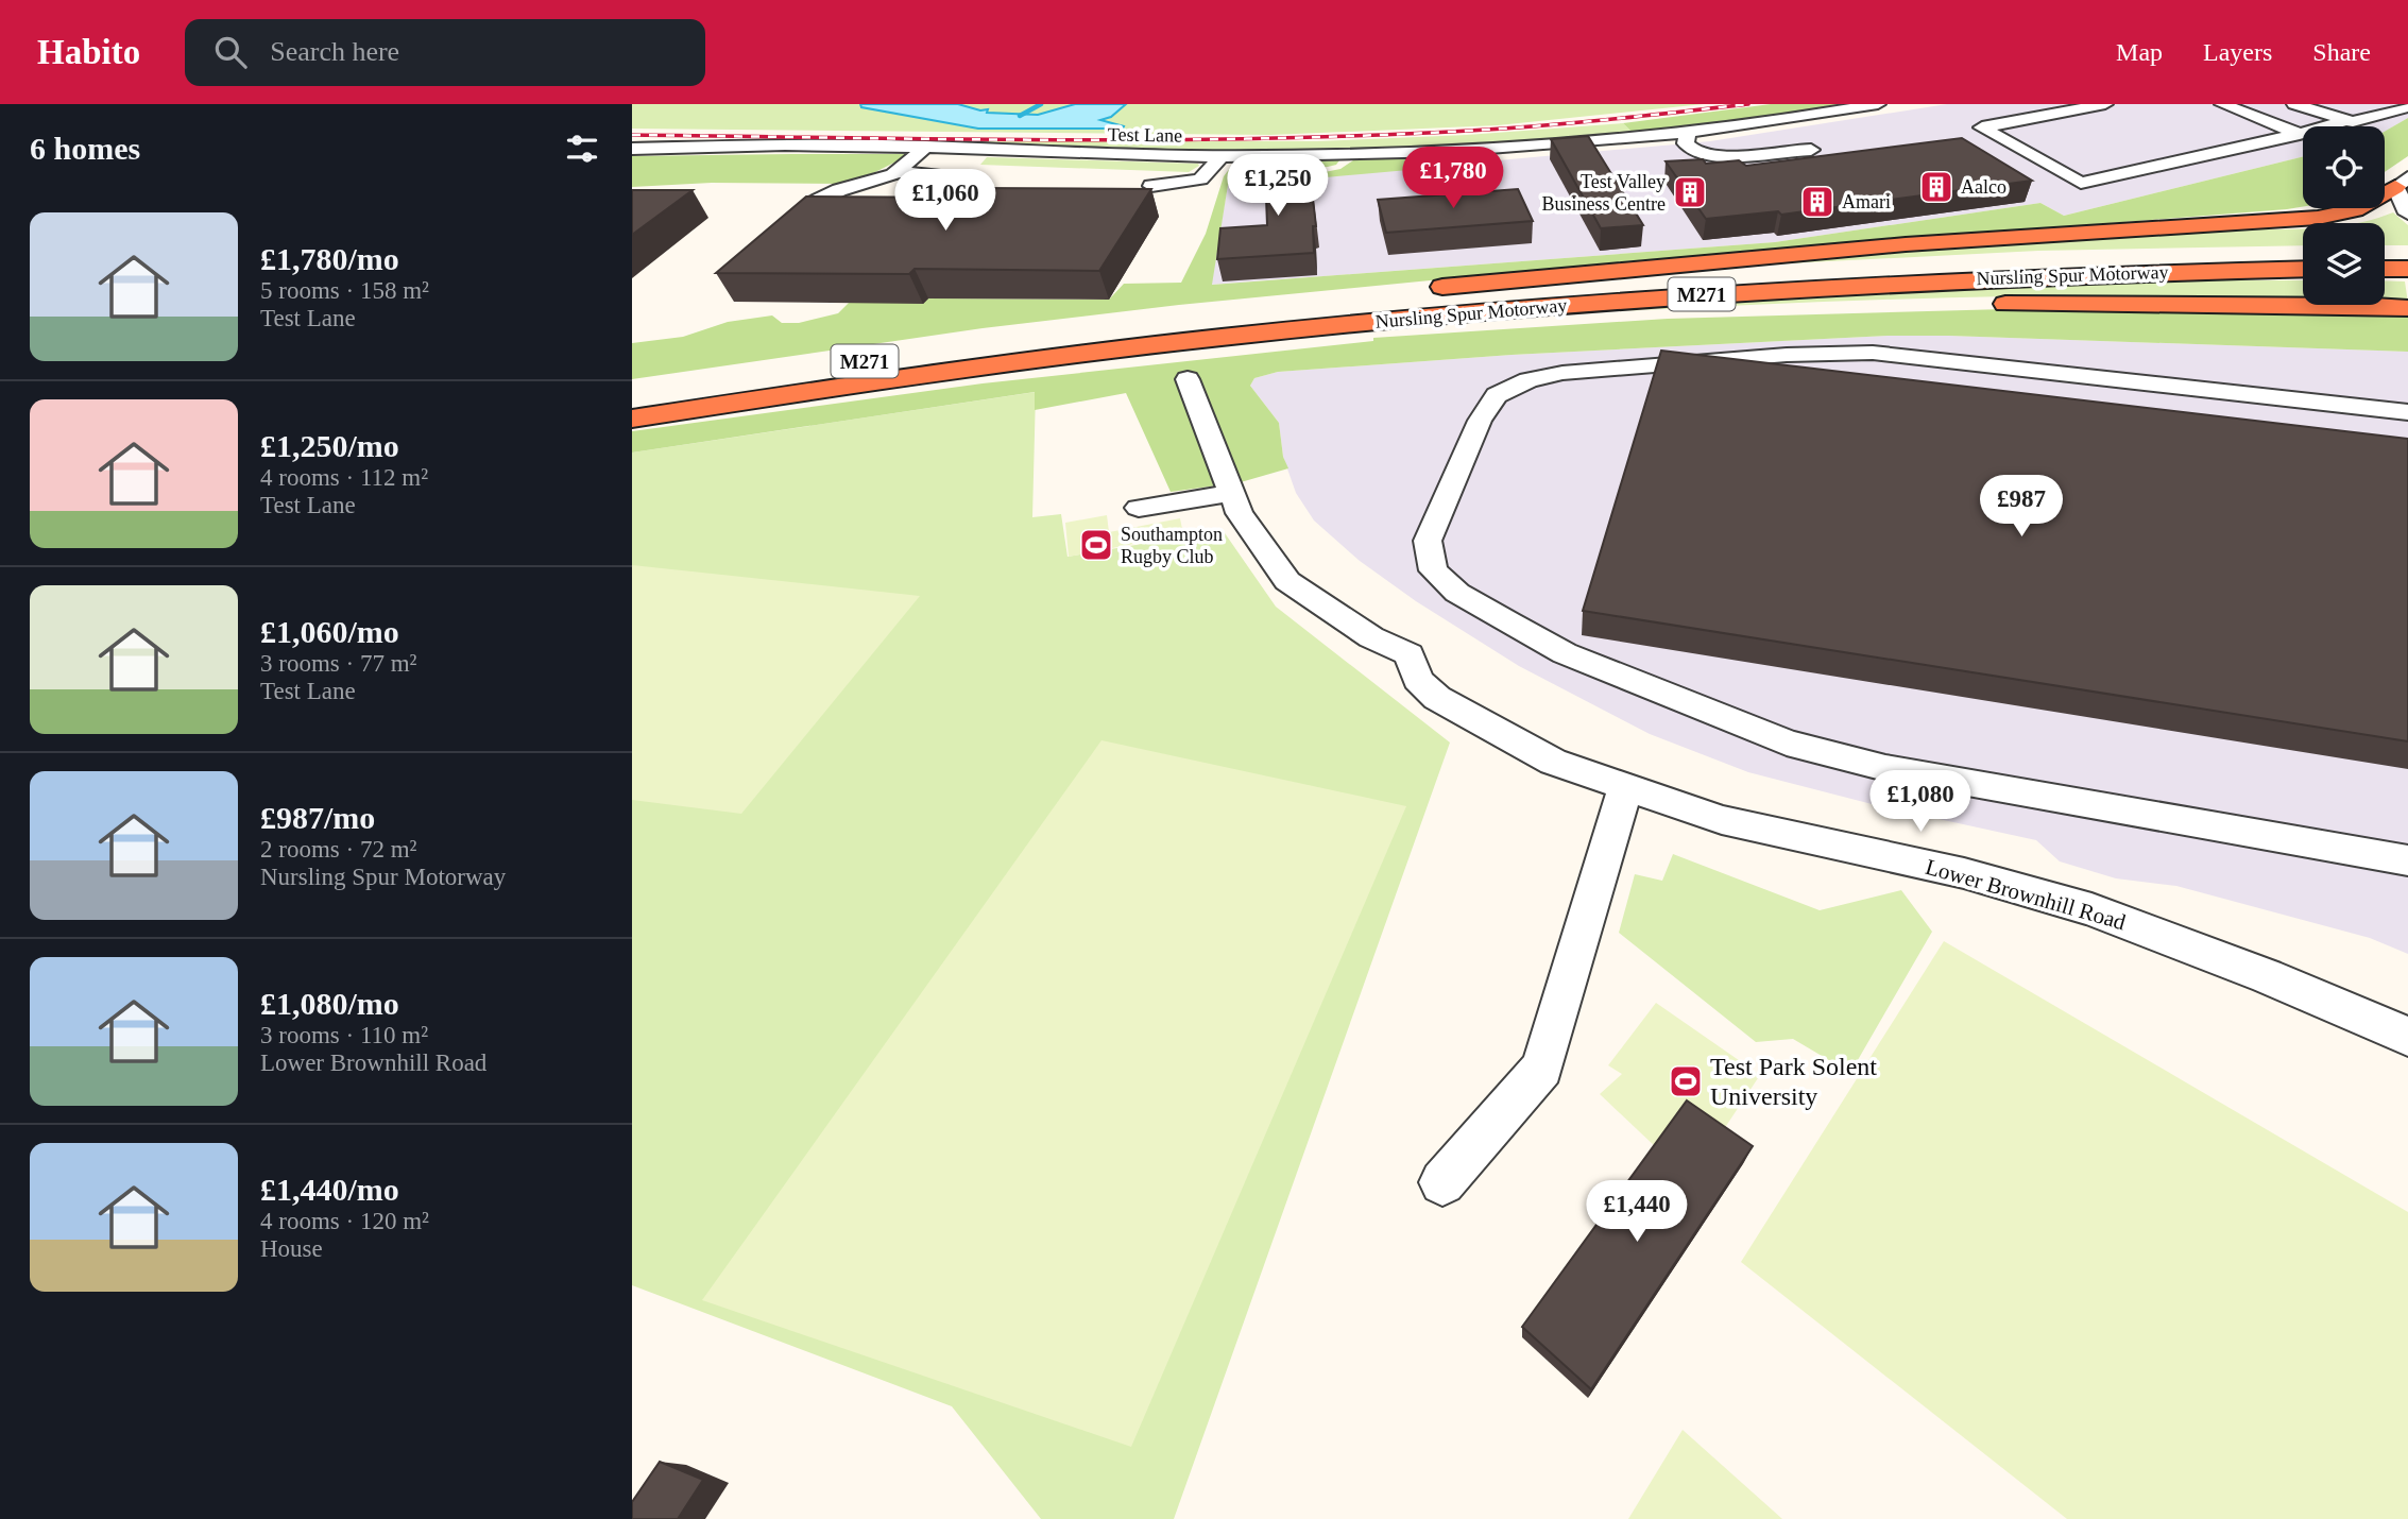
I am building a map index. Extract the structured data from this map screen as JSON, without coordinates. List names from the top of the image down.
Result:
{
  "streets": {
    "highway": ["Nursling Spur Motorway", "M271"],
    "street": ["Test Lane", "Lower Brownhill Road"]
  },
  "crossings": [
    ["Nursling Spur Motorway", "M271"]
  ],
  "places": {
    "building": ["Aalco", "Test Valley Business Centre", "Amari"],
    "sports": ["Southampton Rugby Club", "Test Park Solent University"]
  },
  "page": {
    "header": "Habito",
    "search": "Search here",
    "nav": ["Map", "Layers", "Share"],
    "heading": "6 homes",
    "price": [
      "£1,780",
      "£1,250",
      "£1,060",
      "£987",
      "£1,080",
      "£1,440"
    ],
    "list": [
      {
        "name": "£1,780/mo",
        "note": "5 rooms · 158 m² · Test Lane"
      },
      {
        "name": "£1,250/mo",
        "note": "4 rooms · 112 m² · Test Lane"
      },
      {
        "name": "£1,060/mo",
        "note": "3 rooms · 77 m² · Test Lane"
      },
      {
        "name": "£987/mo",
        "note": "2 rooms · 72 m² · Nursling Spur Motorway"
      },
      {
        "name": "£1,080/mo",
        "note": "3 rooms · 110 m² · Lower Brownhill Road"
      },
      {
        "name": "£1,440/mo",
        "note": "4 rooms · 120 m² · House"
      }
    ]
  }
}
